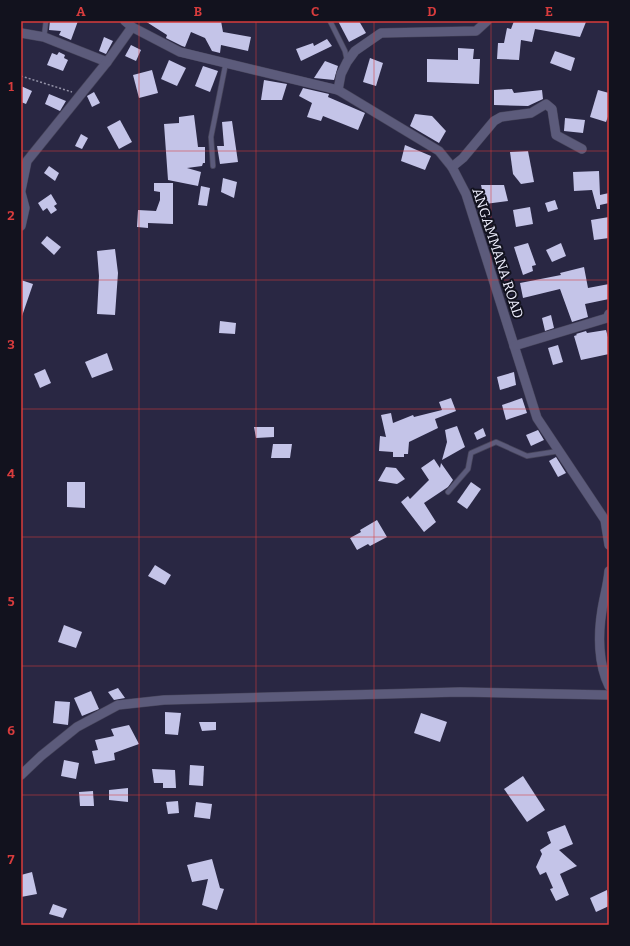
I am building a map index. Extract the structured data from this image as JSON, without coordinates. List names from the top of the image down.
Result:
{
  "streets": {
    "street": ["ANGAMMANA ROAD"]
  },
  "grid": {
    "columns": [
      "A",
      "B",
      "C",
      "D",
      "E"
    ],
    "rows": [
      "1",
      "2",
      "3",
      "4",
      "5",
      "6",
      "7"
    ]
  }
}
